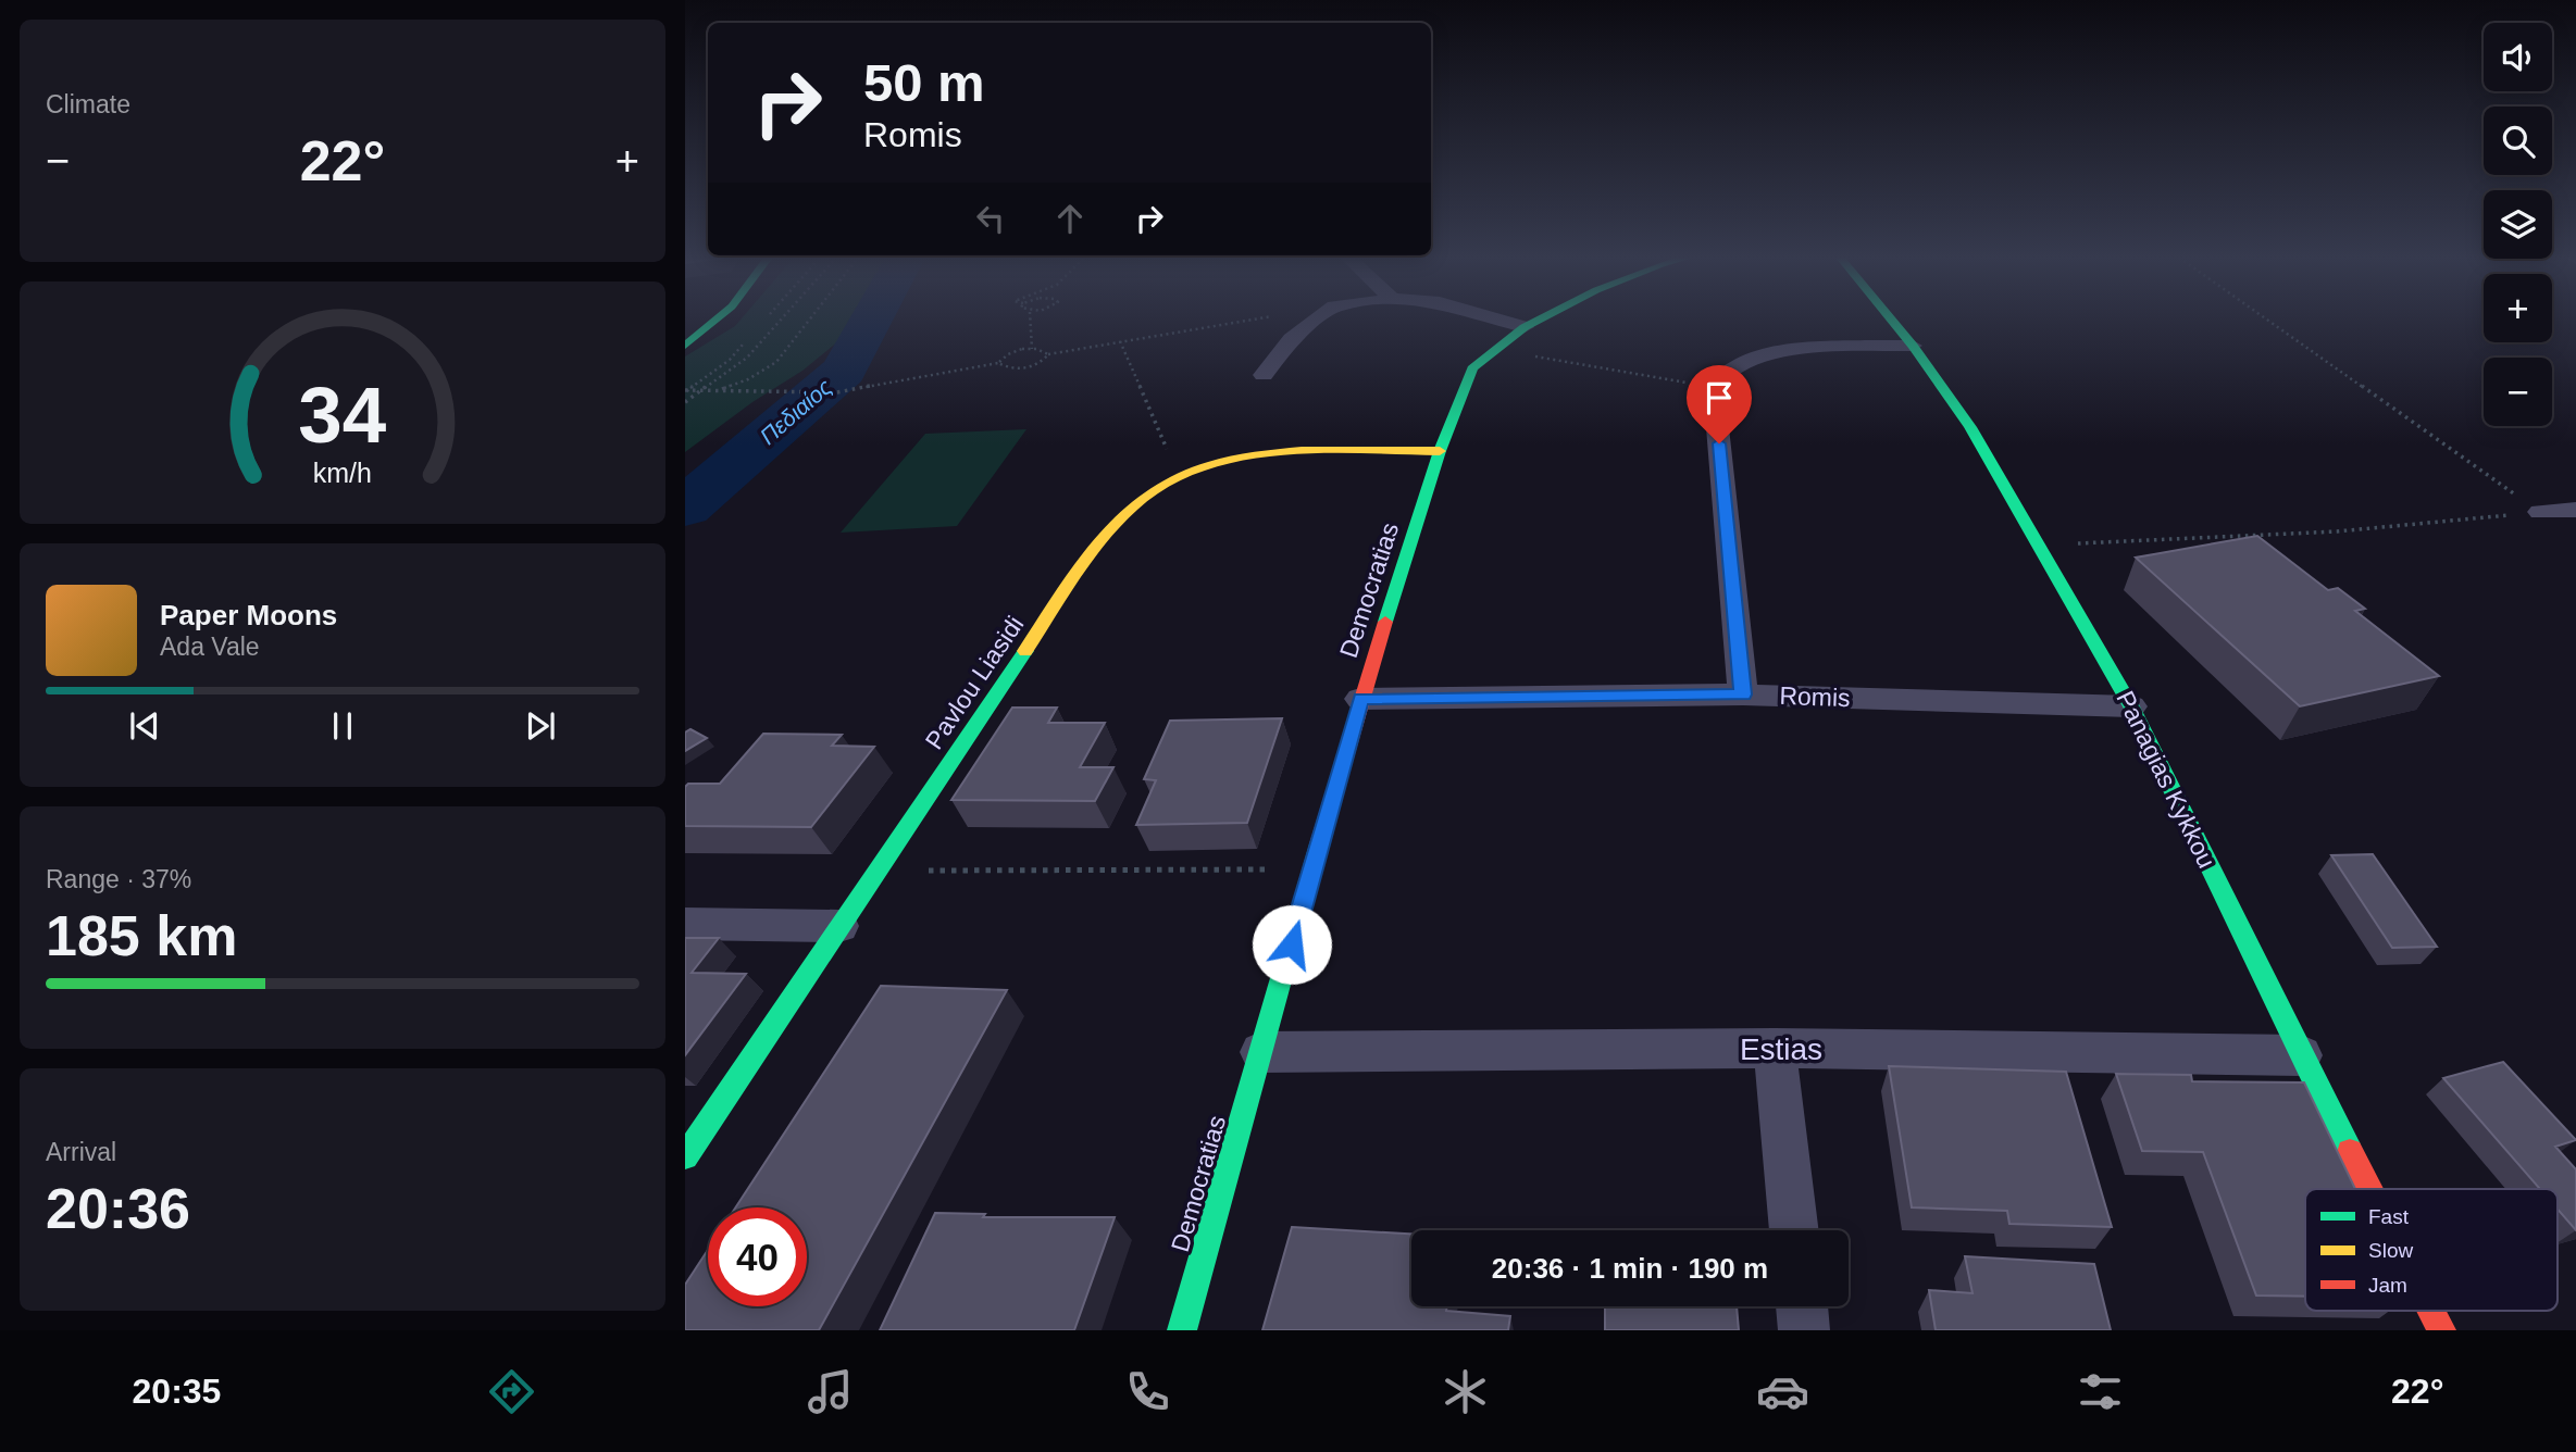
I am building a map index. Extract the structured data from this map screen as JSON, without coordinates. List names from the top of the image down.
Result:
{
  "streets": {
    "street": [
      "Democratias",
      "Pavlou Liasidi",
      "Romis",
      "Panagias Kykkou",
      "Estias"
    ]
  },
  "crossings": [
    ["Democratias", "Pavlou Liasidi"],
    ["Democratias", "Romis"],
    ["Democratias", "Estias"],
    ["Romis", "Panagias Kykkou"],
    ["Panagias Kykkou", "Estias"]
  ],
  "water": ["Πεδιαίος"],
  "legend": ["Fast", "Slow", "Jam"],
  "page": {
    "tile": [
      "Climate",
      ["Range · 37%", "185 km"],
      ["Arrival", "20:36"]
    ],
    "map_buttons": ["+", "−"],
    "turn": ["50 m", "Romis"],
    "heat": ["−", "22°", "+"],
    "song": ["Paper Moons", "Ada Vale"],
    "limit": "40",
    "trip": "20:36 · 1 min · 190 m",
    "tabs": ["20:35", "22°"],
    "gauge": ["34", "km/h"]
  }
}
